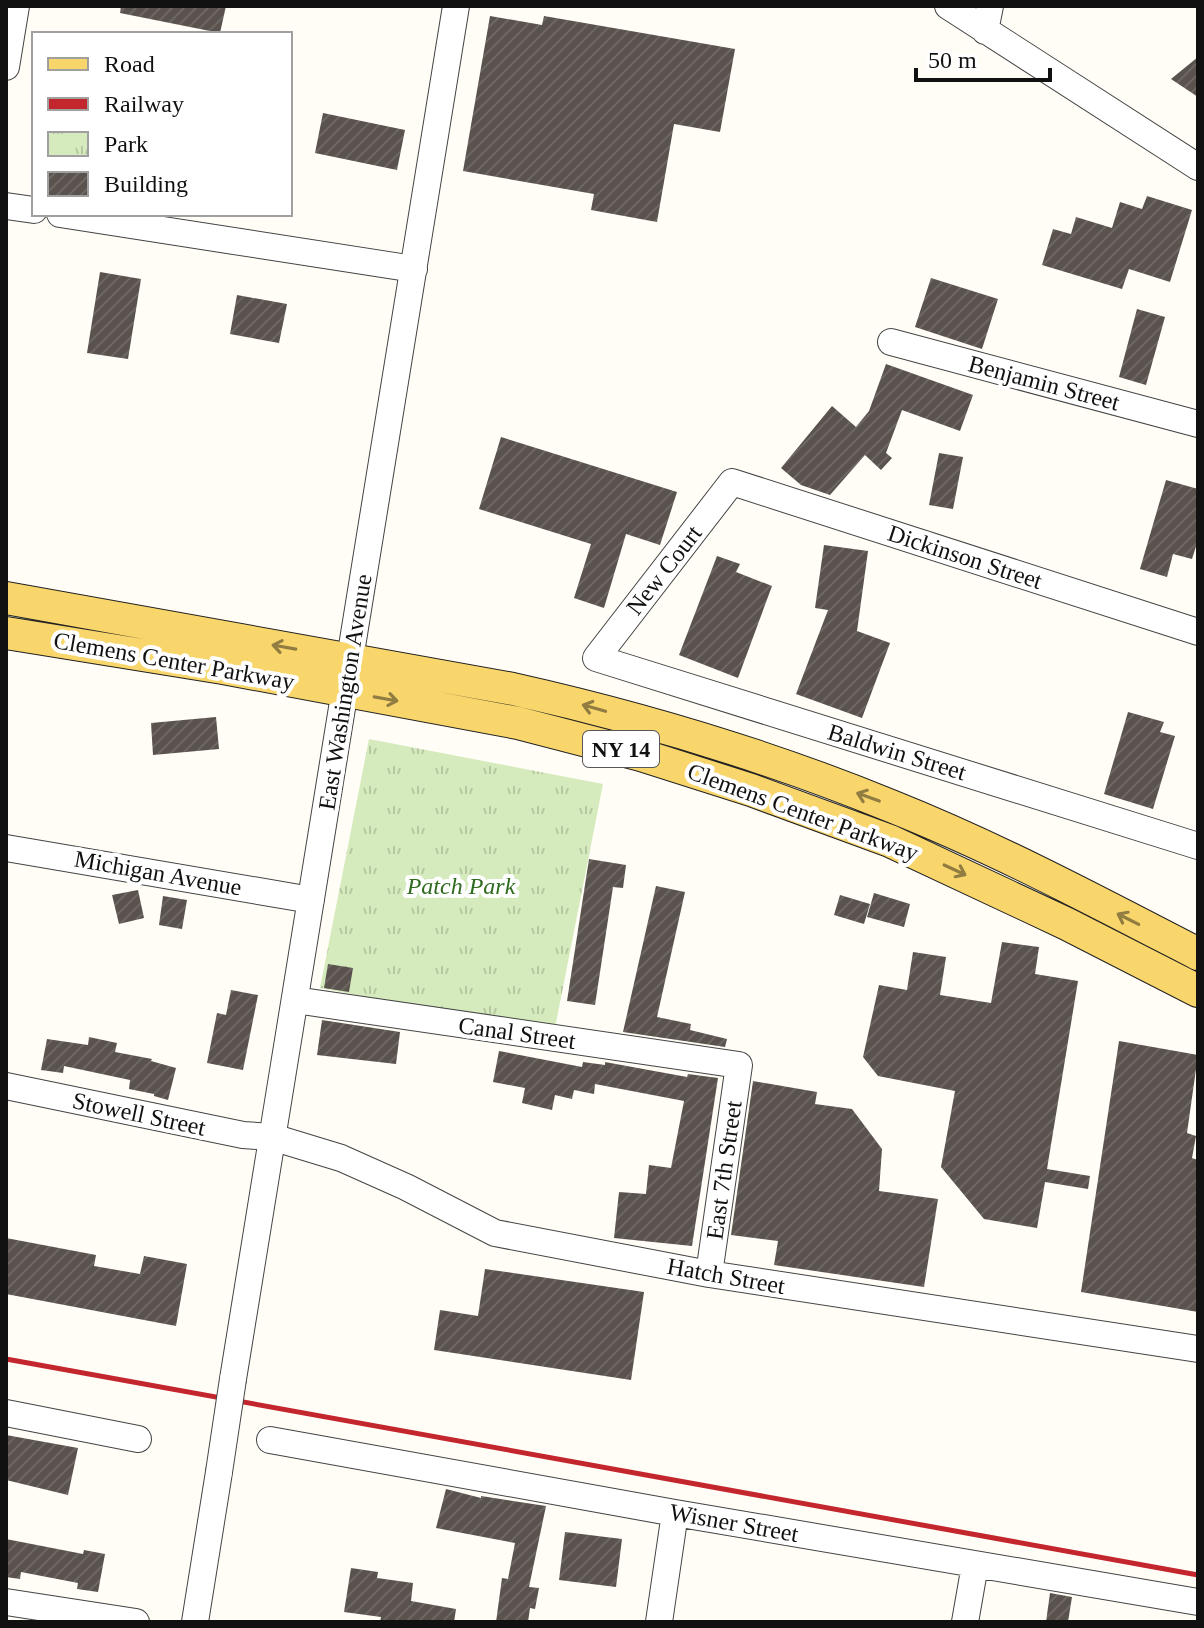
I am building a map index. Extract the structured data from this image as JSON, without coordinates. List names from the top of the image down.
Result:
{
  "streets": {
    "main road": ["Clemens Center Parkway", "NY 14"],
    "street": [
      "Benjamin Street",
      "Dickinson Street",
      "New Court",
      "East Washington Avenue",
      "Baldwin Street",
      "Michigan Avenue",
      "Canal Street",
      "Stowell Street",
      "East 7th Street",
      "Hatch Street",
      "Wisner Street"
    ]
  },
  "crossings": [
    ["Dickinson Street", "New Court"],
    ["New Court", "Baldwin Street"],
    ["Clemens Center Parkway", "East Washington Avenue"],
    ["East Washington Avenue", "Michigan Avenue"],
    ["East Washington Avenue", "Canal Street"],
    ["East Washington Avenue", "Stowell Street"],
    ["East Washington Avenue", "Hatch Street"],
    ["Canal Street", "East 7th Street"],
    ["Stowell Street", "Hatch Street"],
    ["East 7th Street", "Hatch Street"]
  ],
  "parks": ["Patch Park"],
  "legend": [
    "Road",
    "Railway",
    "Park",
    "Building"
  ],
  "scale_bar": "50 m"
}
